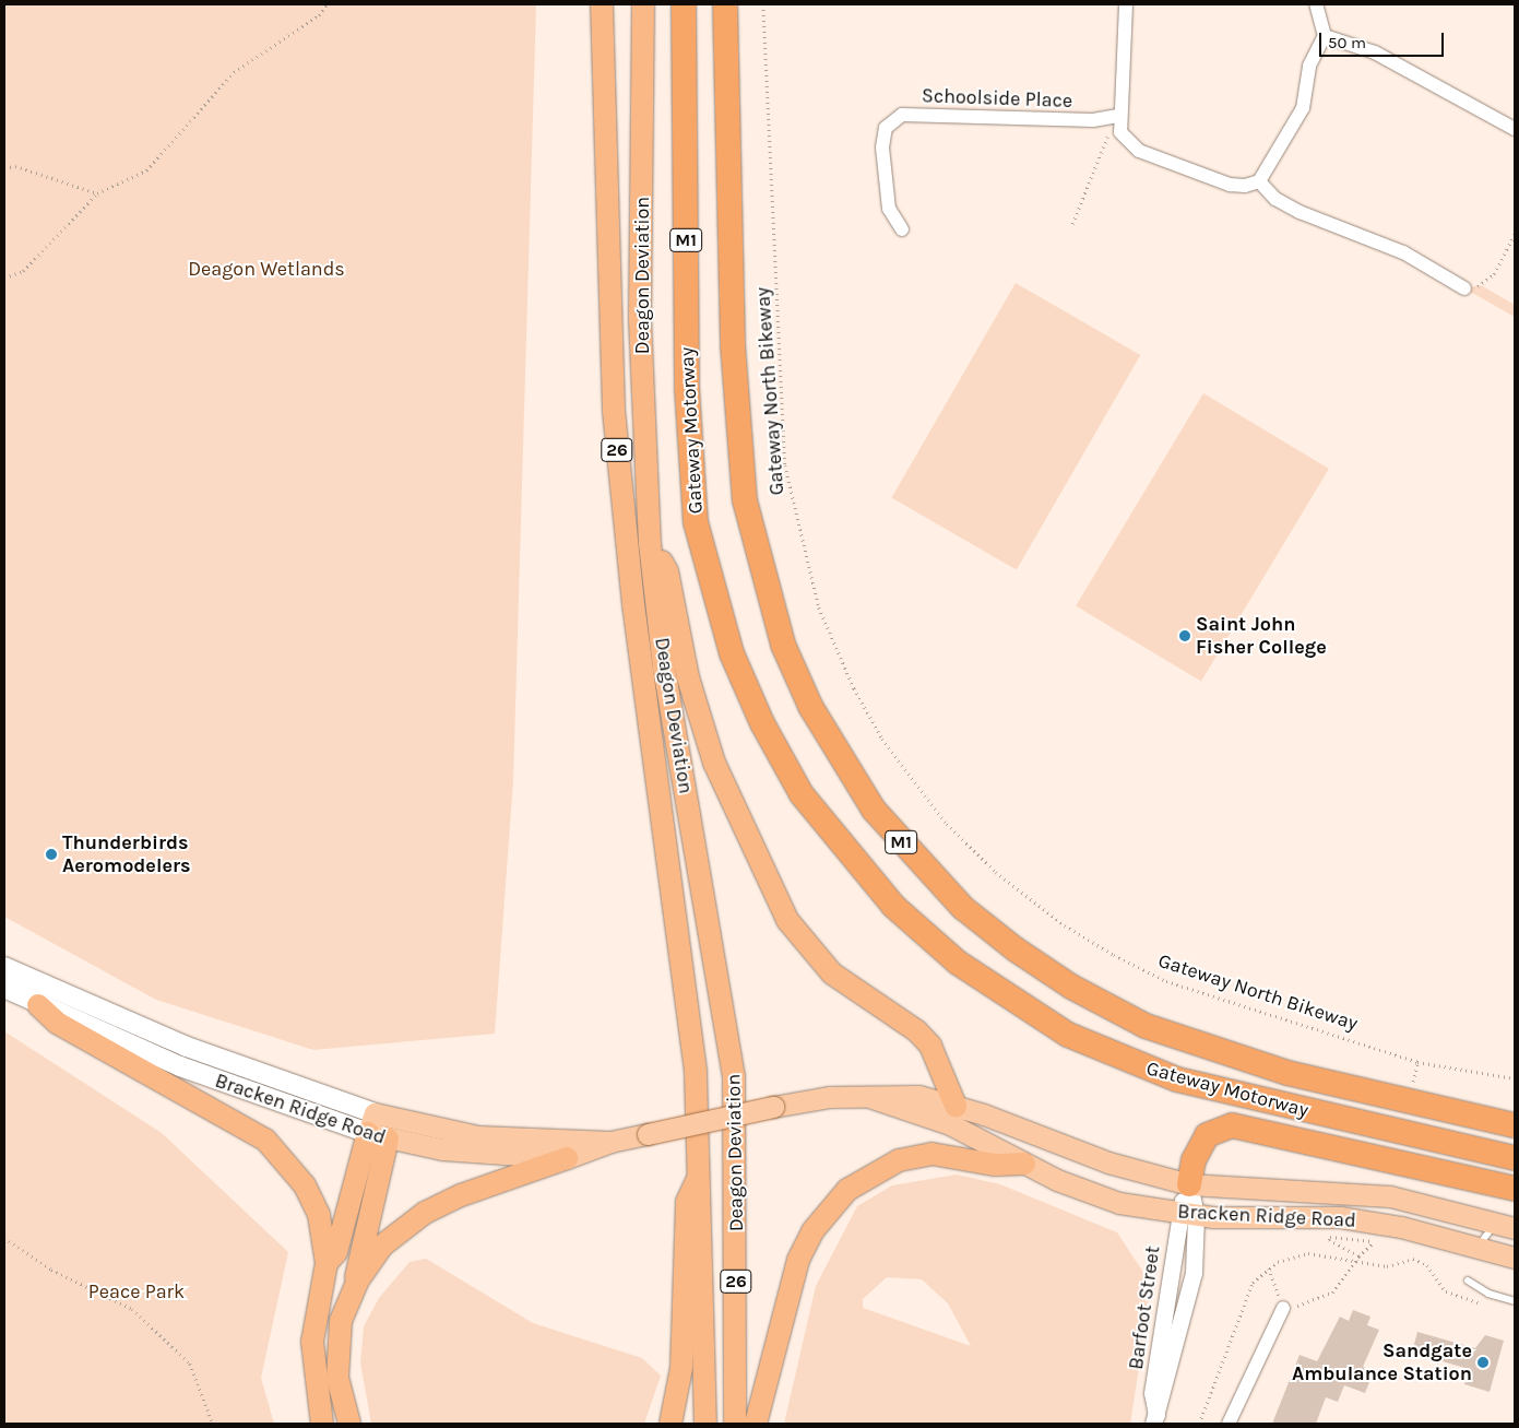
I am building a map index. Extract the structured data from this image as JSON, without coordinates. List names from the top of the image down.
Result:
{
  "streets": {
    "highway": [
      "M1",
      "Deagon Deviation",
      "Gateway Motorway",
      "26"
    ],
    "main road": ["Bracken Ridge Road"],
    "street": ["Schoolside Place", "Barfoot Street"],
    "path": ["Gateway North Bikeway"]
  },
  "crossings": [
    ["Bracken Ridge Road", "Barfoot Street"]
  ],
  "parks": ["Deagon Wetlands", "Peace Park"],
  "places": ["Saint John Fisher College", "Thunderbirds Aeromodelers", "Sandgate Ambulance Station"],
  "scale_bar": "50 m"
}
